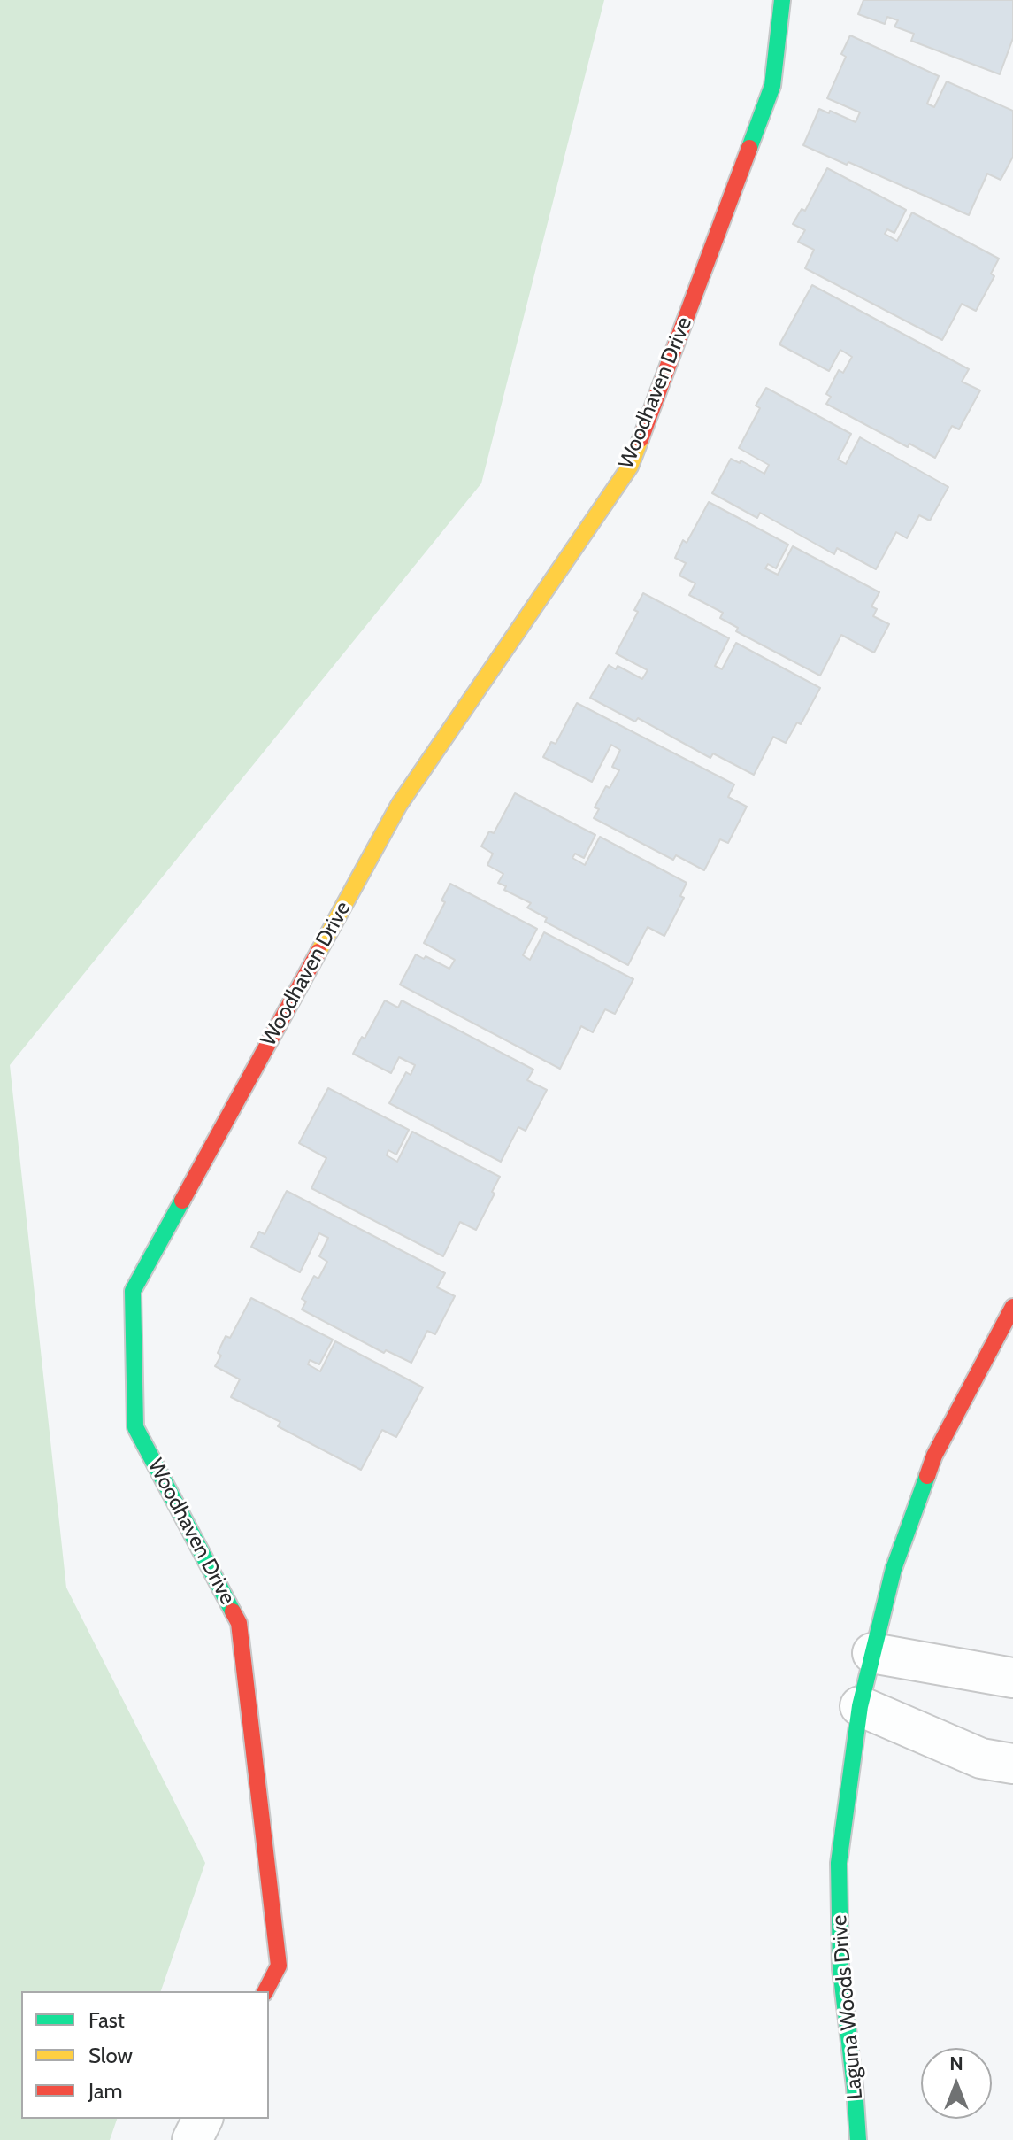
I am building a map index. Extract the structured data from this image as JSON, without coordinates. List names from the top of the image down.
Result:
{
  "streets": {
    "street": ["Woodhaven Drive", "Laguna Woods Drive"]
  },
  "legend": ["Fast", "Slow", "Jam"],
  "north": "top"
}
